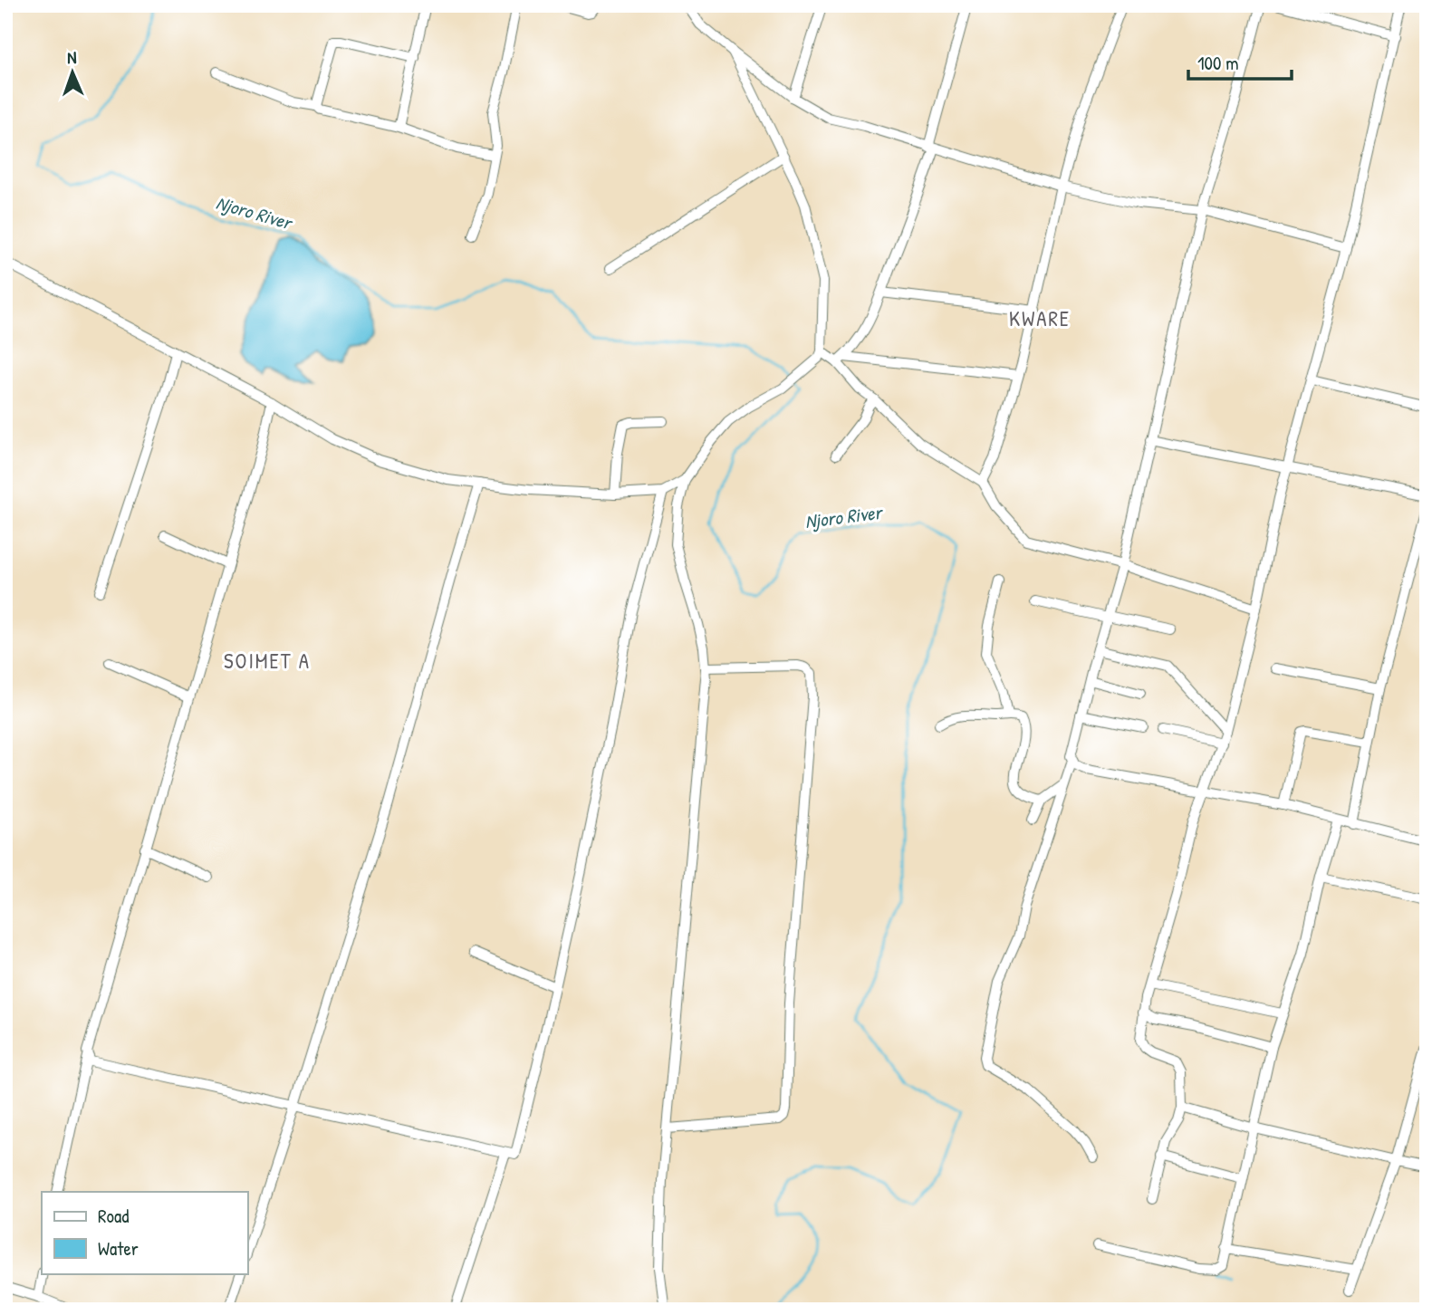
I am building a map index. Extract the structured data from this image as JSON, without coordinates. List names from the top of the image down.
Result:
{
  "districts": ["KWARE", "SOIMET A"],
  "water": ["Njoro River"],
  "legend": ["Road", "Water"],
  "scale_bar": "100 m",
  "north": "top"
}
